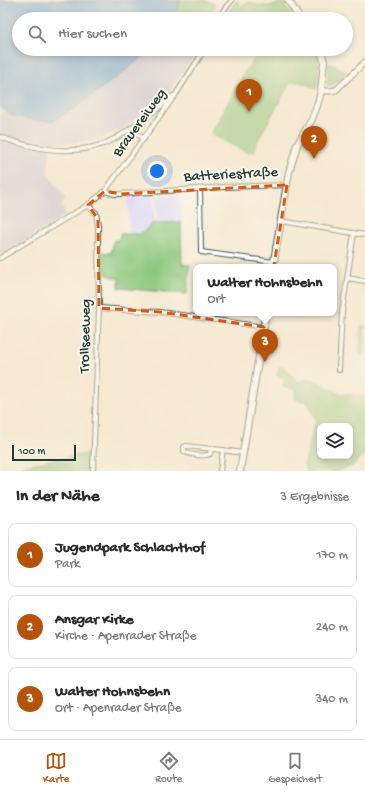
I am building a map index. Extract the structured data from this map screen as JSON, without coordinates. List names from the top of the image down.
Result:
{
  "streets": {
    "street": ["Brauereiweg", "Batteriestraße", "Trollseeweg"]
  },
  "crossings": [
    ["Brauereiweg", "Batteriestraße"],
    ["Brauereiweg", "Trollseeweg"]
  ],
  "scale_bar": "100 m",
  "page": {
    "search": "Hier suchen",
    "pins": ["1", "2", "3"],
    "popup": ["Walter Hohnsbehn", "Ort"],
    "scale": "100 m",
    "heading": ["In der Nähe", "3 Ergebnisse"],
    "list": [
      {
        "mark": "1",
        "name": "Jugendpark Schlachthof",
        "note": "Park",
        "value": "170 m"
      },
      {
        "mark": "2",
        "name": "Ansgar Kirke",
        "note": "Kirche · Apenrader Straße",
        "value": "240 m"
      },
      {
        "mark": "3",
        "name": "Walter Hohnsbehn",
        "note": "Ort · Apenrader Straße",
        "value": "340 m"
      }
    ],
    "nav": ["Karte", "Route", "Gespeichert"]
  }
}
